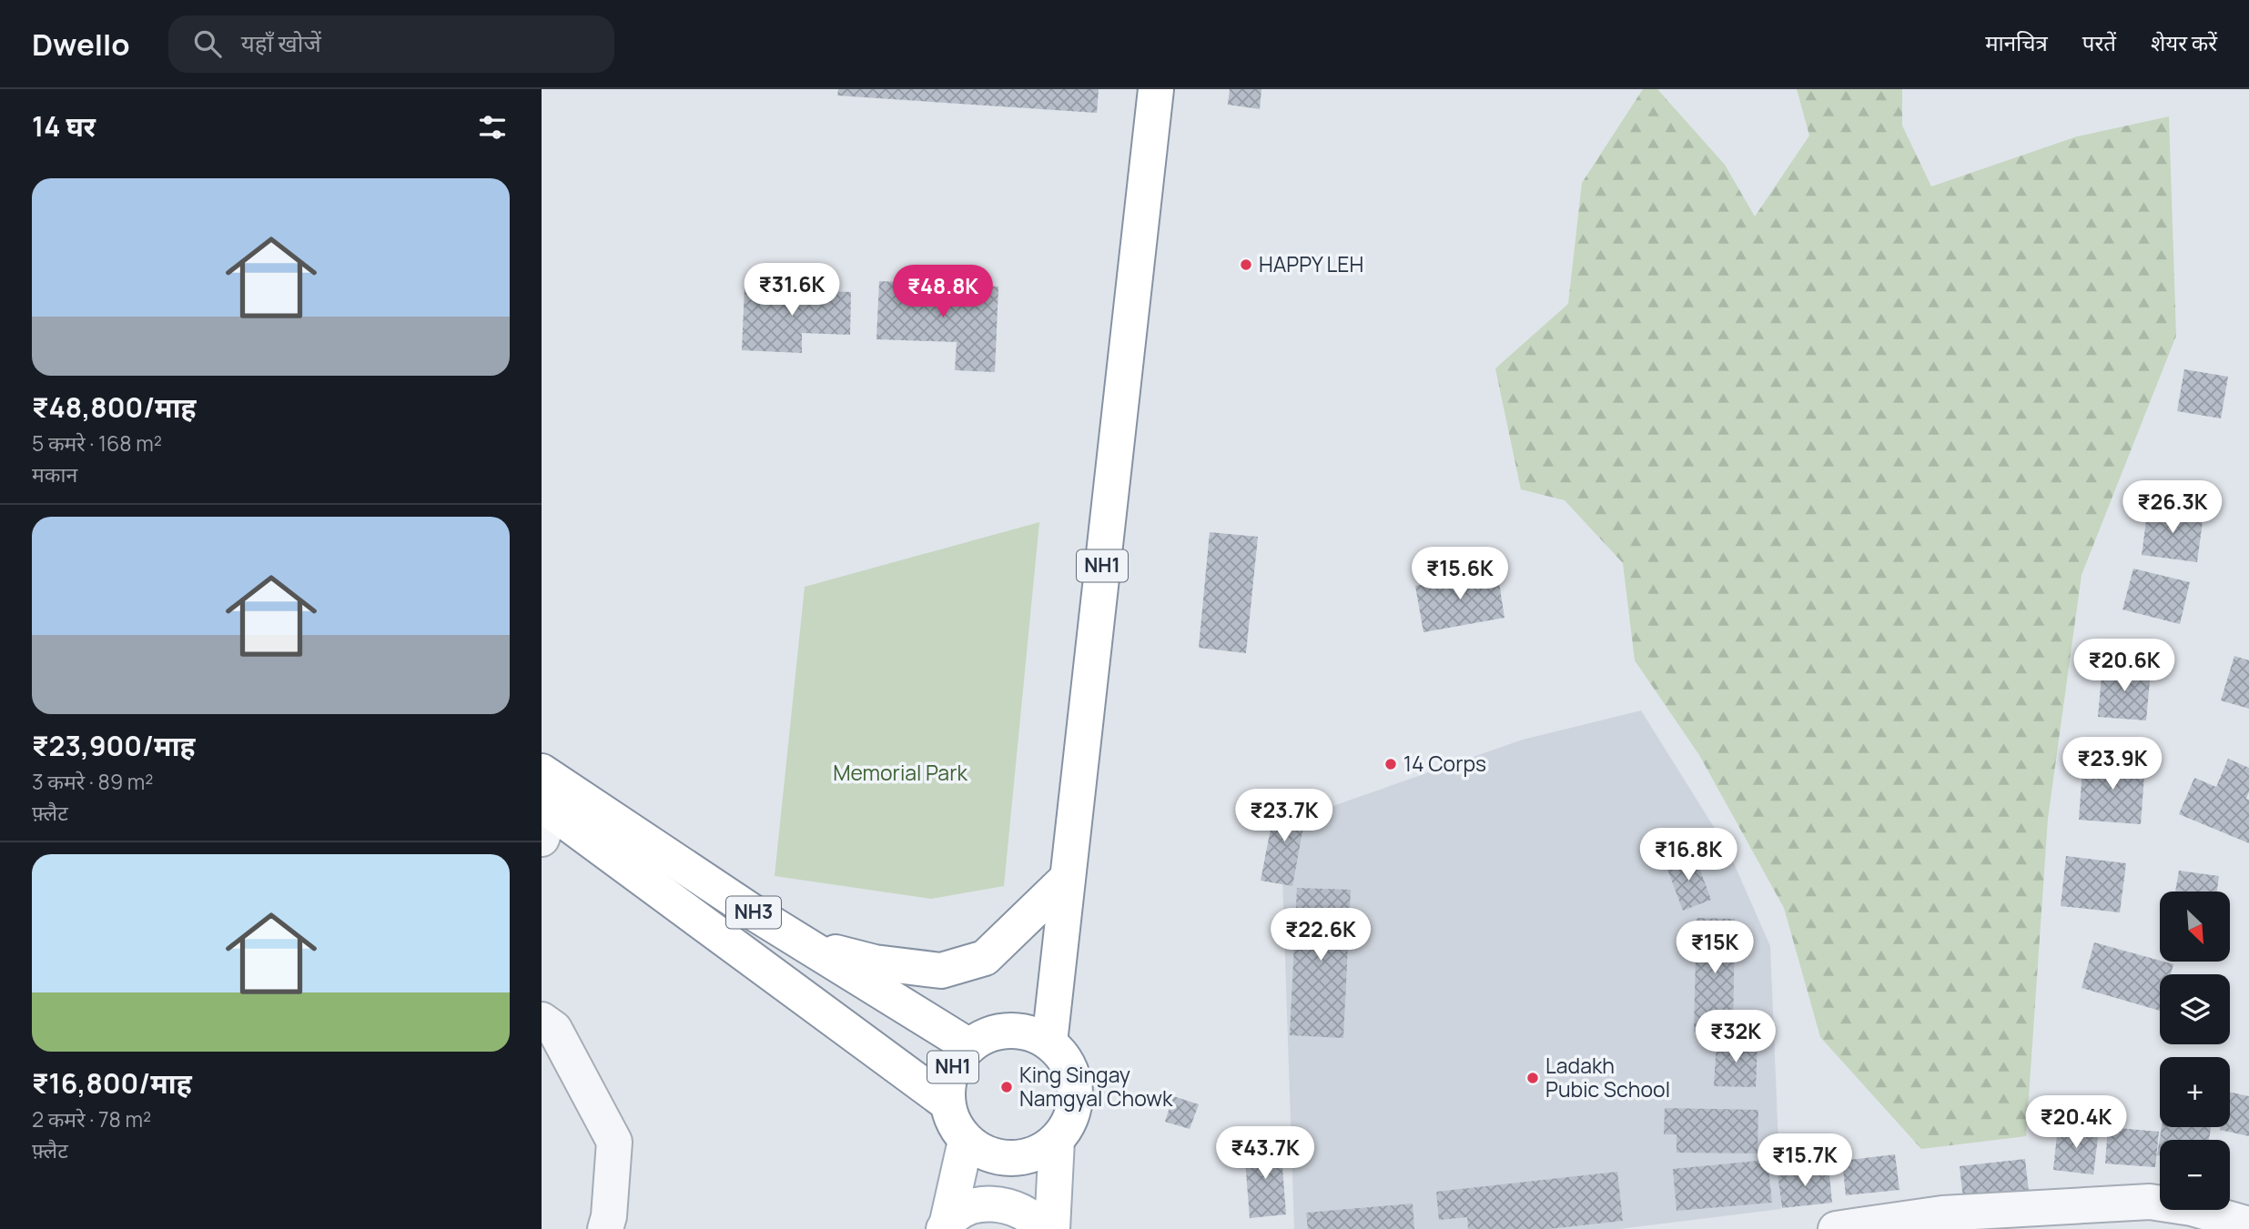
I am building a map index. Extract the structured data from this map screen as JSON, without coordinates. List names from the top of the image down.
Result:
{
  "streets": {
    "main road": ["NH1", "NH3"]
  },
  "crossings": [
    ["NH1", "NH3"]
  ],
  "parks": ["Memorial Park"],
  "places": [
    "HAPPY LEH",
    "14 Corps",
    "Ladakh Pubic School",
    "King Singay Namgyal Chowk"
  ],
  "north": "bottom right",
  "page": {
    "header": "Dwello",
    "search": "यहाँ खोजें",
    "nav": ["मानचित्र", "परतें", "शेयर करें"],
    "heading": "14 घर",
    "list": [
      {
        "name": "₹48,800/माह",
        "note": "5 कमरे · 168 m² · मकान"
      },
      {
        "name": "₹23,900/माह",
        "note": "3 कमरे · 89 m² · फ़्लैट"
      },
      {
        "name": "₹16,800/माह",
        "note": "2 कमरे · 78 m² · फ़्लैट"
      }
    ],
    "price": [
      "₹31.6K",
      "₹48.8K",
      "₹26.3K",
      "₹15.6K",
      "₹20.6K",
      "₹23.9K",
      "₹23.7K",
      "₹16.8K",
      "₹22.6K",
      "₹15K",
      "₹32K",
      "₹20.4K",
      "₹43.7K",
      "₹15.7K"
    ],
    "map_buttons": ["+", "−"]
  }
}
